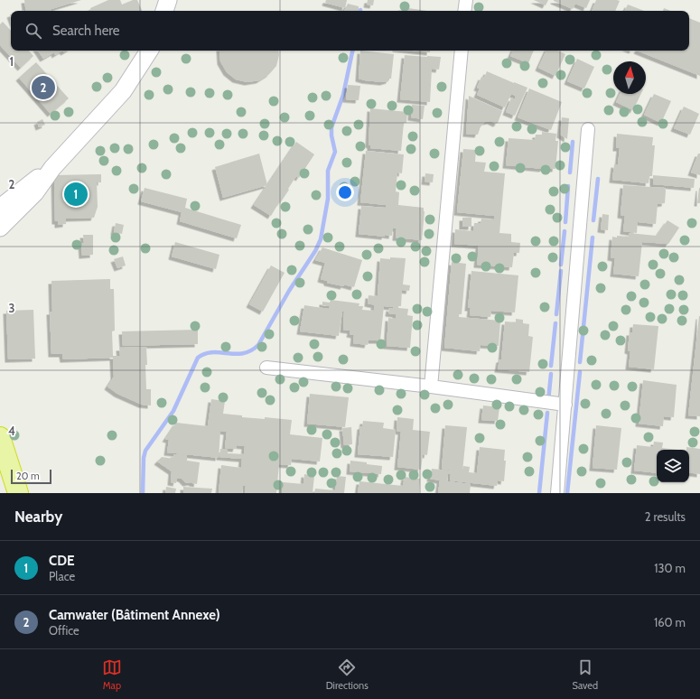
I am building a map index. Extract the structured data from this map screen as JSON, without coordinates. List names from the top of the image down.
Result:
{
  "scale_bar": "20 m",
  "north": "top",
  "page": {
    "search": "Search here",
    "pins": ["2", "1"],
    "scale": "20 m",
    "heading": ["Nearby", "2 results"],
    "list": [
      {
        "mark": "1",
        "name": "CDE",
        "note": "Place",
        "value": "130 m"
      },
      {
        "mark": "2",
        "name": "Camwater (Bâtiment Annexe)",
        "note": "Office",
        "value": "160 m"
      }
    ],
    "nav": ["Map", "Directions", "Saved"]
  },
  "grid": {
    "rows": [
      "1",
      "2",
      "3",
      "4"
    ]
  }
}
